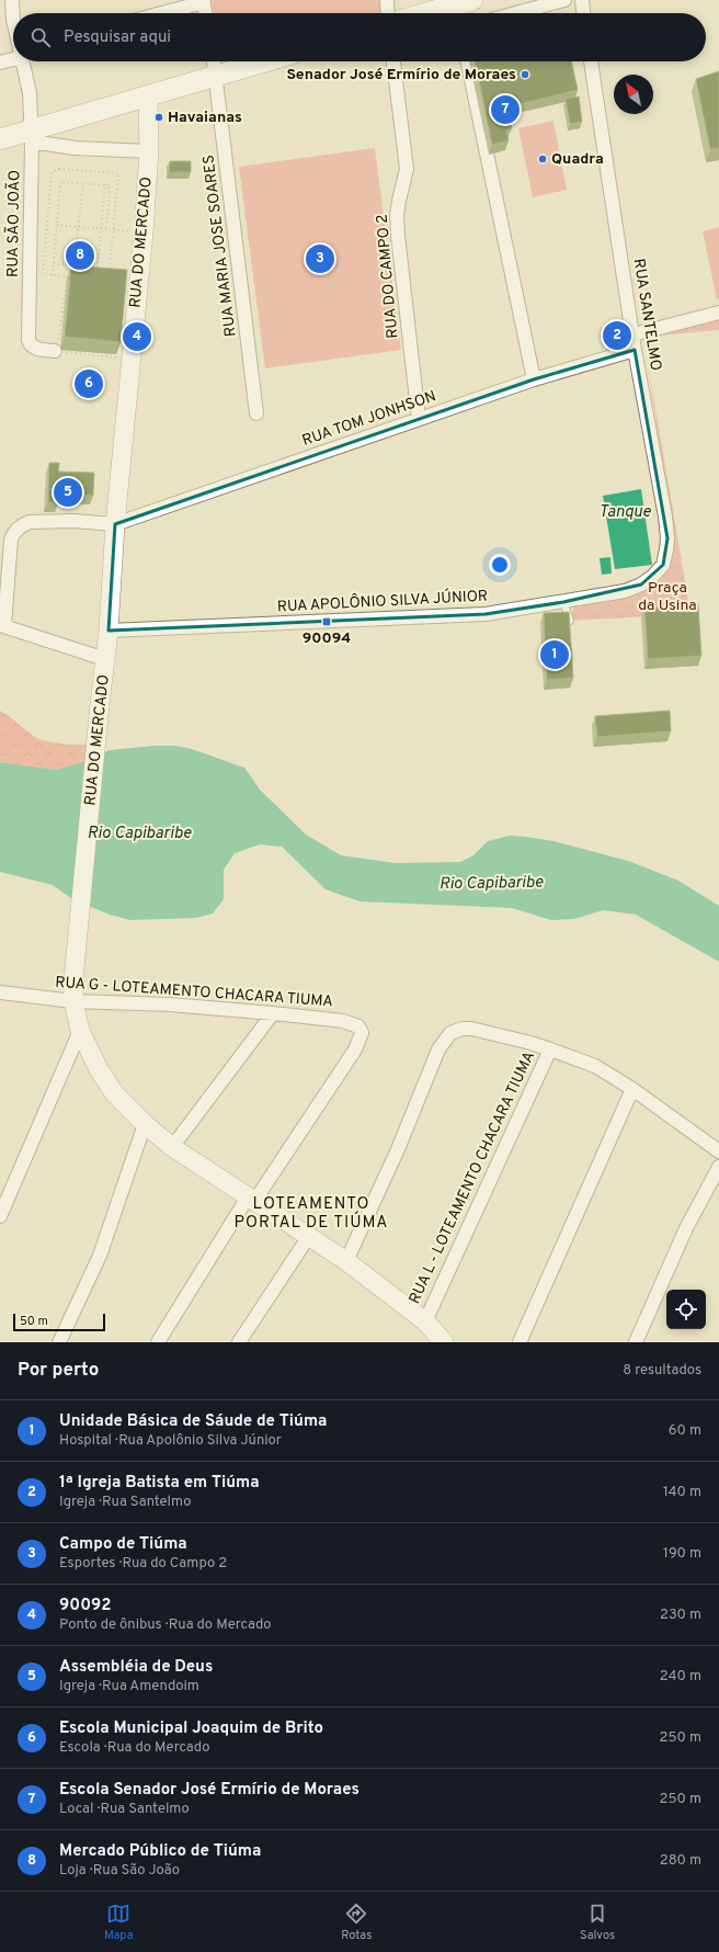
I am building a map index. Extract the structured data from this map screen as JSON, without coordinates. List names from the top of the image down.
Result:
{
  "streets": {
    "main road": ["RUA DO MERCADO"],
    "street": [
      "RUA SÃO JOÃO",
      "RUA MARIA JOSE SOARES",
      "RUA DO CAMPO 2",
      "RUA SANTELMO",
      "RUA TOM JONHSON",
      "RUA APOLÔNIO SILVA JÚNIOR",
      "RUA G - LOTEAMENTO CHACARA TIUMA",
      "RUA L - LOTEAMENTO CHACARA TIUMA"
    ]
  },
  "crossings": [
    ["RUA DO MERCADO", "RUA TOM JONHSON"],
    ["RUA DO MERCADO", "RUA APOLÔNIO SILVA JÚNIOR"],
    ["RUA DO MERCADO", "RUA G - LOTEAMENTO CHACARA TIUMA"],
    ["RUA DO MERCADO", "RUA L - LOTEAMENTO CHACARA TIUMA"],
    ["RUA DO CAMPO 2", "RUA TOM JONHSON"],
    ["RUA SANTELMO", "RUA TOM JONHSON"],
    ["RUA SANTELMO", "RUA APOLÔNIO SILVA JÚNIOR"]
  ],
  "districts": ["LOTEAMENTO PORTAL DE TIÚMA"],
  "water": ["Tanque", "Rio Capibaribe"],
  "parks": ["Praça da Usina"],
  "places": {
    "other": ["Senador José Ermírio de Moraes", "Havaianas", "Quadra"],
    "transit": ["90094"]
  },
  "scale_bar": "50 m",
  "north": "top left",
  "page": {
    "search": "Pesquisar aqui",
    "pins": [
      "7",
      "8",
      "3",
      "2",
      "4",
      "6",
      "5",
      "1"
    ],
    "scale": "50 m",
    "heading": ["Por perto", "8 resultados"],
    "list": [
      {
        "mark": "1",
        "name": "Unidade Básica de Sáude de Tiúma",
        "note": "Hospital · Rua Apolônio Silva Júnior",
        "value": "60 m"
      },
      {
        "mark": "2",
        "name": "1ª Igreja Batista em Tiúma",
        "note": "Igreja · Rua Santelmo",
        "value": "140 m"
      },
      {
        "mark": "3",
        "name": "Campo de Tiúma",
        "note": "Esportes · Rua do Campo 2",
        "value": "190 m"
      },
      {
        "mark": "4",
        "name": "90092",
        "note": "Ponto de ônibus · Rua do Mercado",
        "value": "230 m"
      },
      {
        "mark": "5",
        "name": "Assembléia de Deus",
        "note": "Igreja · Rua Amendoim",
        "value": "240 m"
      },
      {
        "mark": "6",
        "name": "Escola Municipal Joaquim de Brito",
        "note": "Escola · Rua do Mercado",
        "value": "250 m"
      },
      {
        "mark": "7",
        "name": "Escola Senador José Ermírio de Moraes",
        "note": "Local · Rua Santelmo",
        "value": "250 m"
      },
      {
        "mark": "8",
        "name": "Mercado Público de Tiúma",
        "note": "Loja · Rua São João",
        "value": "280 m"
      }
    ],
    "nav": ["Mapa", "Rotas", "Salvos"]
  }
}
